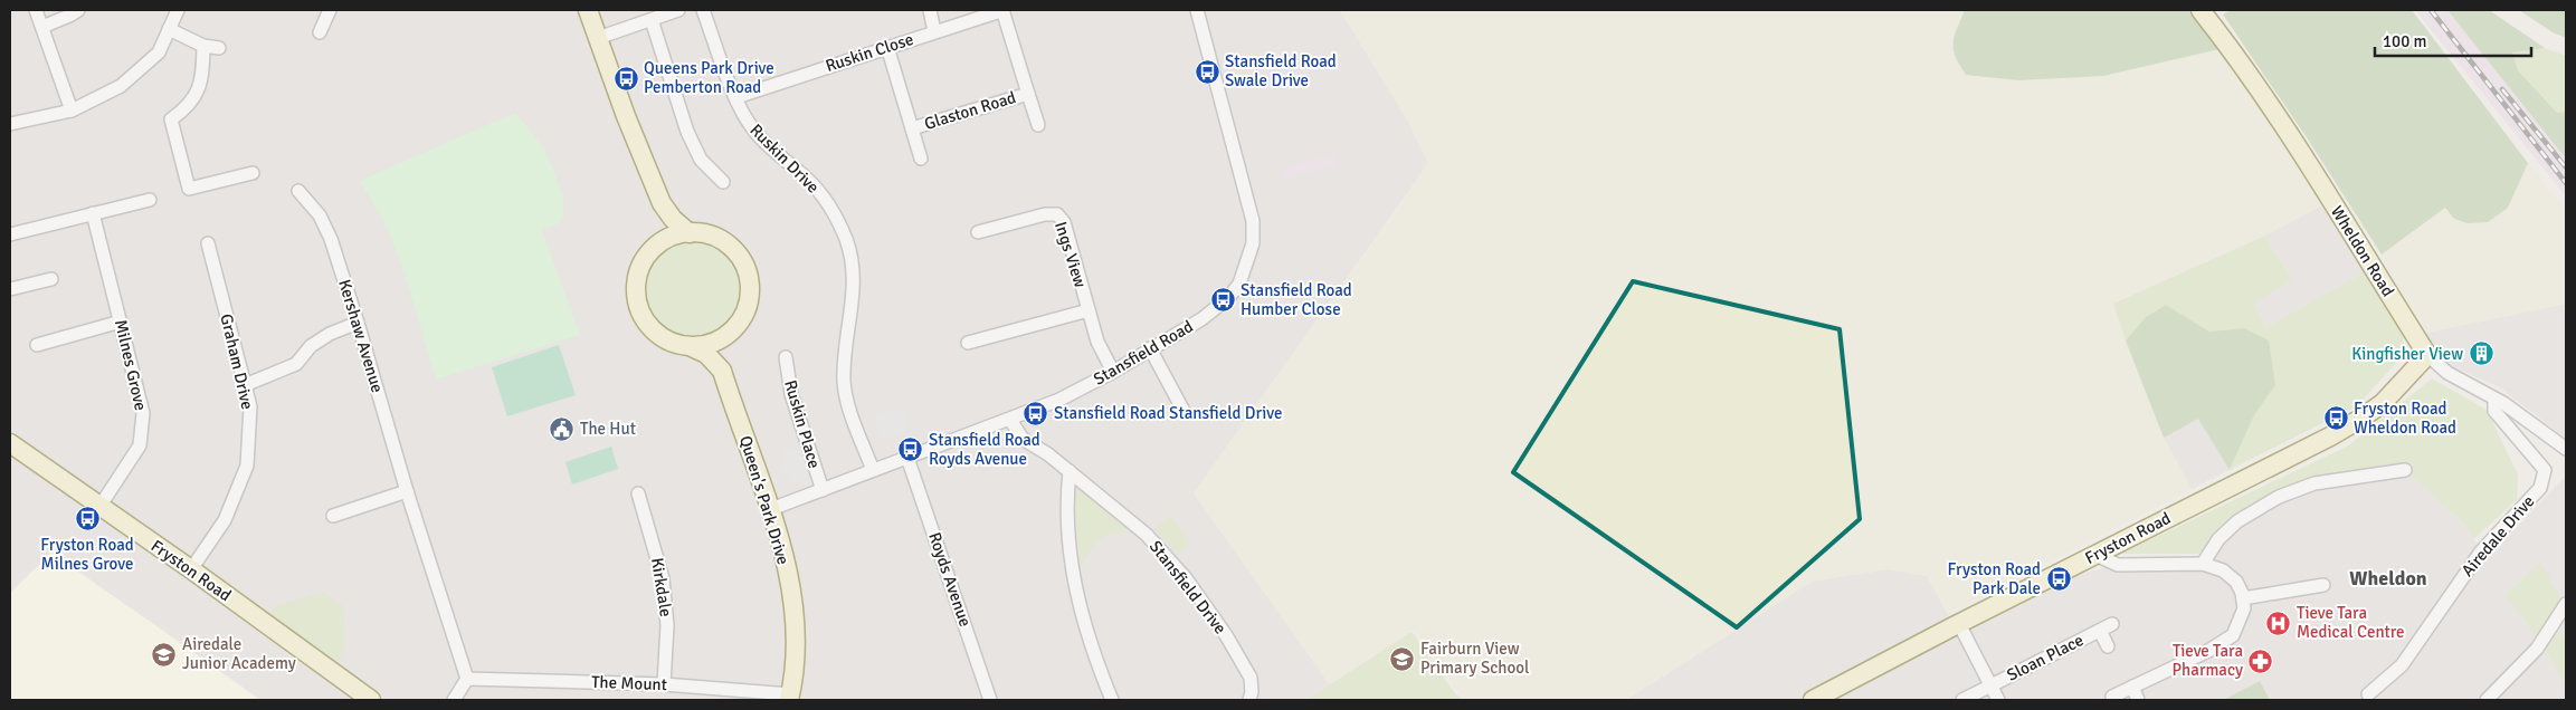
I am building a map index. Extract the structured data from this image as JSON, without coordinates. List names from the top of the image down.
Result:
{
  "streets": {
    "street": [
      "Ruskin Close",
      "Glaston Road",
      "Ruskin Drive",
      "Wheldon Road",
      "Ings View",
      "Kershaw Avenue",
      "Stansfield Road",
      "Graham Drive",
      "Milnes Grove",
      "Ruskin Place",
      "Queen's Park Drive",
      "Airedale Drive",
      "Fryston Road",
      "Royds Avenue",
      "Kirkdale",
      "Stansfield Drive",
      "Sloan Place",
      "The Mount"
    ]
  },
  "crossings": [
    ["Ruskin Close", "Glaston Road"],
    ["Ruskin Close", "Ruskin Drive"],
    ["Ruskin Drive", "Stansfield Road"],
    ["Wheldon Road", "Airedale Drive"],
    ["Wheldon Road", "Fryston Road"],
    ["Ings View", "Stansfield Road"],
    ["Kershaw Avenue", "The Mount"],
    ["Stansfield Road", "Ruskin Place"],
    ["Stansfield Road", "Queen's Park Drive"],
    ["Stansfield Road", "Royds Avenue"],
    ["Stansfield Road", "Stansfield Drive"],
    ["Graham Drive", "Fryston Road"],
    ["Milnes Grove", "Fryston Road"],
    ["Queen's Park Drive", "The Mount"],
    ["Fryston Road", "Sloan Place"],
    ["Kirkdale", "The Mount"]
  ],
  "districts": ["Wheldon"],
  "places": {
    "bus stop": [
      "Stansfield Road Swale Drive",
      "Queens Park Drive Pemberton Road",
      "Stansfield Road Humber Close",
      "Stansfield Road Stansfield Drive",
      "Fryston Road Wheldon Road",
      "Stansfield Road Royds Avenue",
      "Fryston Road Milnes Grove",
      "Fryston Road Park Dale"
    ],
    "building": ["Kingfisher View"],
    "public building": ["The Hut"],
    "hospital": ["Tieve Tara Medical Centre"],
    "school or university": ["Airedale Junior Academy", "Fairburn View Primary School"],
    "pharmacy": ["Tieve Tara Pharmacy"]
  },
  "scale_bar": "100 m"
}
